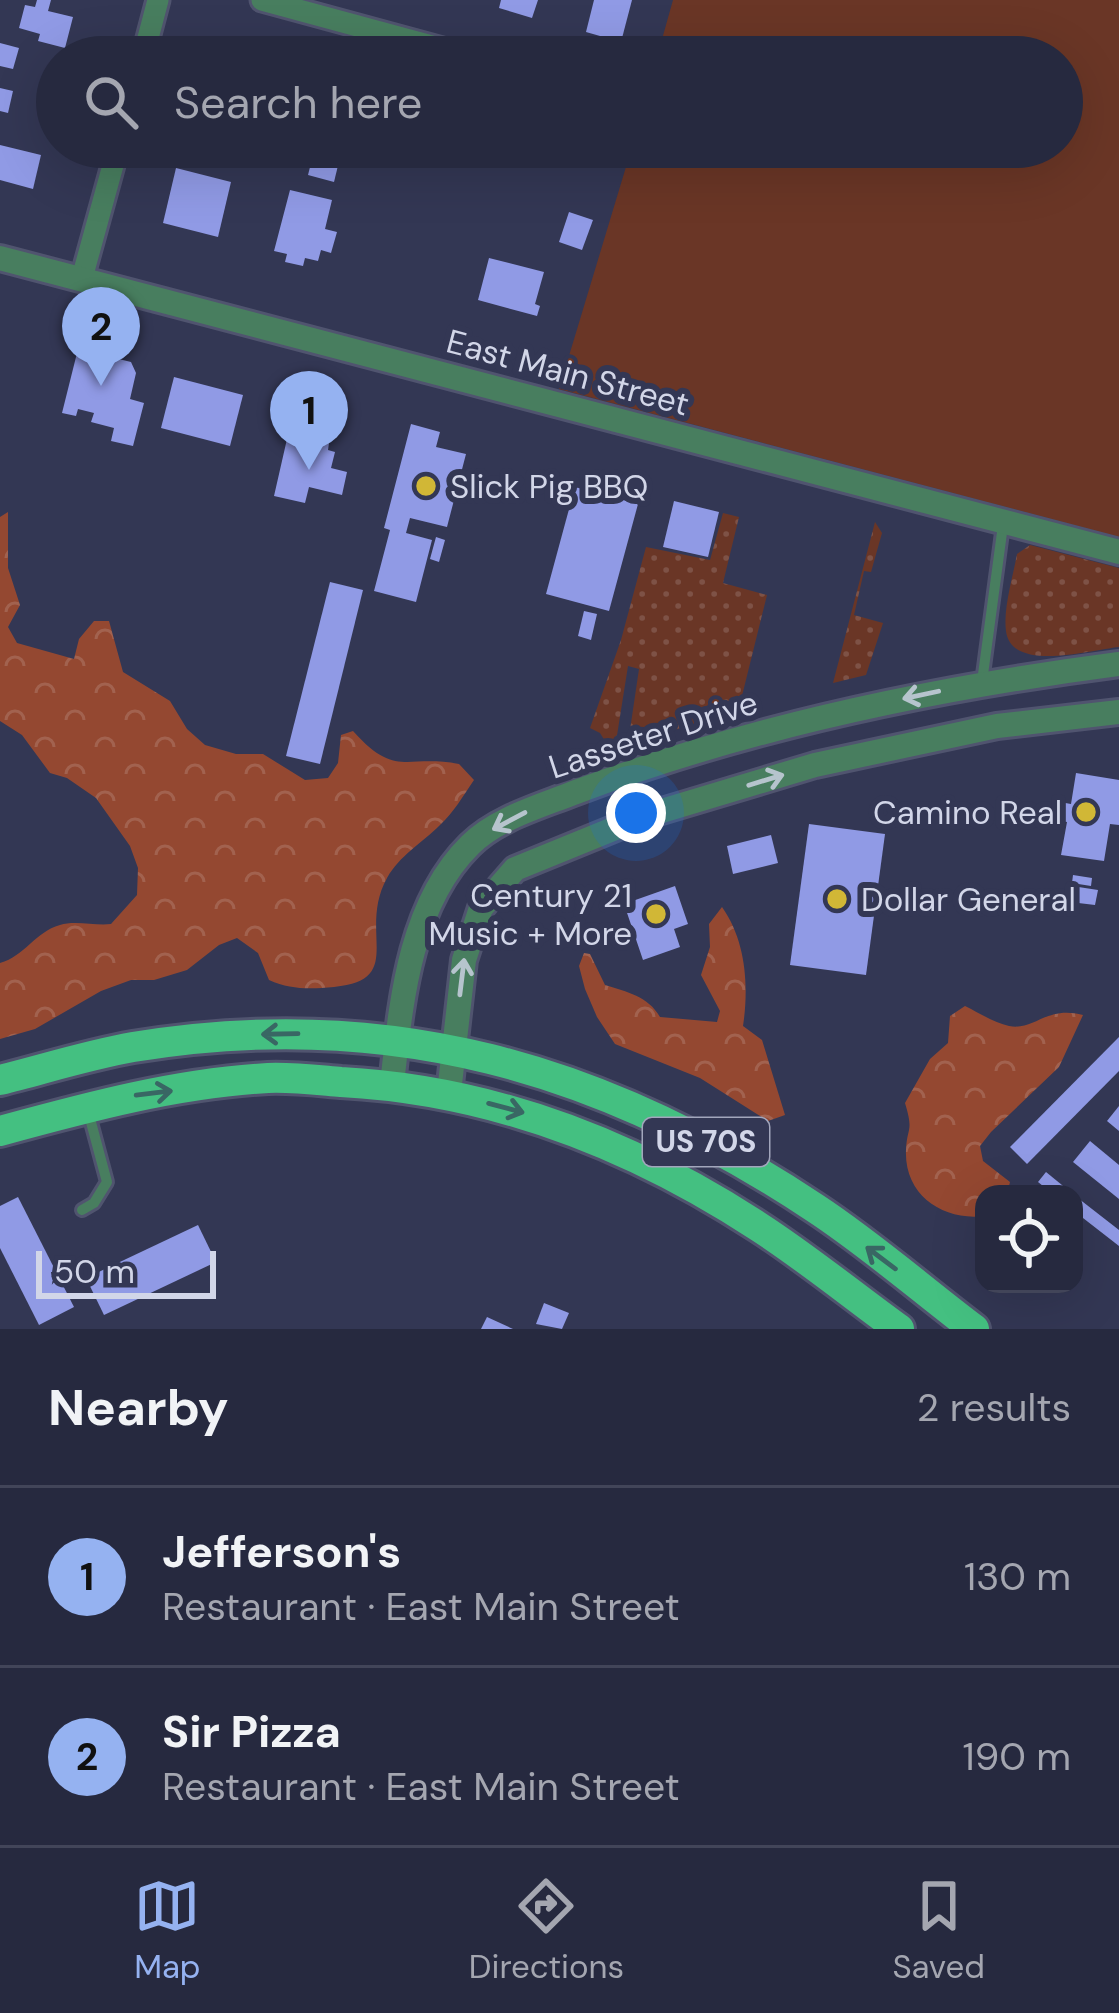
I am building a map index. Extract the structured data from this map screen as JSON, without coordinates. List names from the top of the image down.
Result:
{
  "streets": {
    "main road": ["US 70S"],
    "street": ["East Main Street", "Lasseter Drive"]
  },
  "crossings": [
    ["Lasseter Drive", "US 70S"]
  ],
  "places": [
    "Slick Pig BBQ",
    "Camino Real",
    "Dollar General",
    "Century 21 Music + More"
  ],
  "scale_bar": "50 m",
  "page": {
    "search": "Search here",
    "pins": ["2", "1"],
    "scale": "50 m",
    "heading": ["Nearby", "2 results"],
    "list": [
      {
        "mark": "1",
        "name": "Jefferson's",
        "note": "Restaurant · East Main Street",
        "value": "130 m"
      },
      {
        "mark": "2",
        "name": "Sir Pizza",
        "note": "Restaurant · East Main Street",
        "value": "190 m"
      }
    ],
    "nav": ["Map", "Directions", "Saved"]
  }
}
